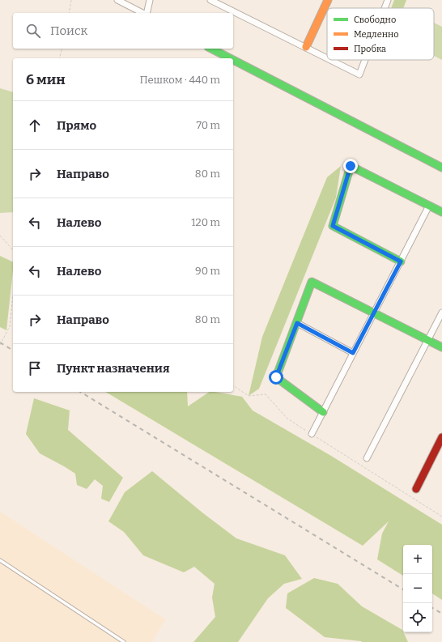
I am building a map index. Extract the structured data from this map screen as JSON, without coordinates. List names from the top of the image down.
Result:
{
  "legend": ["Свободно", "Медленно", "Пробка"],
  "page": {
    "search": "Поиск",
    "heading": ["6 мин", "Пешком · 440 m"],
    "list": [
      ["Прямо", "70 m"],
      ["Направо", "80 m"],
      ["Налево", "120 m"],
      ["Налево", "90 m"],
      ["Направо", "80 m"],
      "Пункт назначения"
    ],
    "map_buttons": ["+", "−"]
  }
}
